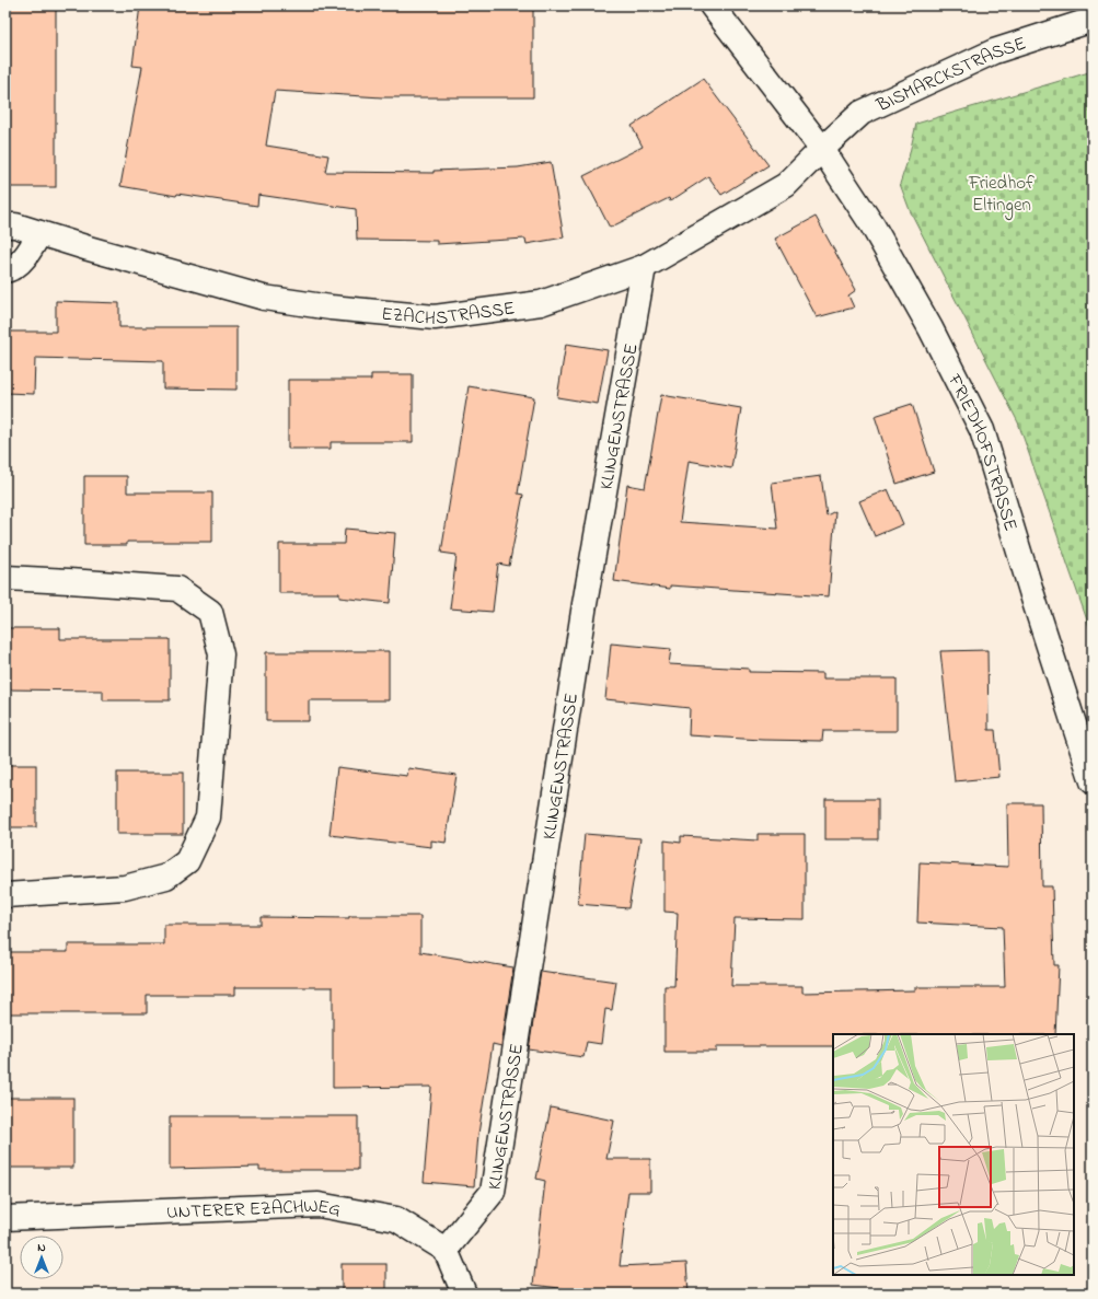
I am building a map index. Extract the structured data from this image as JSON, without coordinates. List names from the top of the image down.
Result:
{
  "streets": {
    "street": [
      "BISMARCKSTRASSE",
      "EZACHSTRASSE",
      "KLINGENSTRASSE",
      "FRIEDHOFSTRASSE",
      "UNTERER EZACHWEG"
    ]
  },
  "crossings": [
    ["BISMARCKSTRASSE", "EZACHSTRASSE"],
    ["BISMARCKSTRASSE", "FRIEDHOFSTRASSE"],
    ["EZACHSTRASSE", "KLINGENSTRASSE"],
    ["EZACHSTRASSE", "FRIEDHOFSTRASSE"],
    ["KLINGENSTRASSE", "UNTERER EZACHWEG"]
  ],
  "parks": ["Friedhof Eltingen"],
  "north": "top"
}
